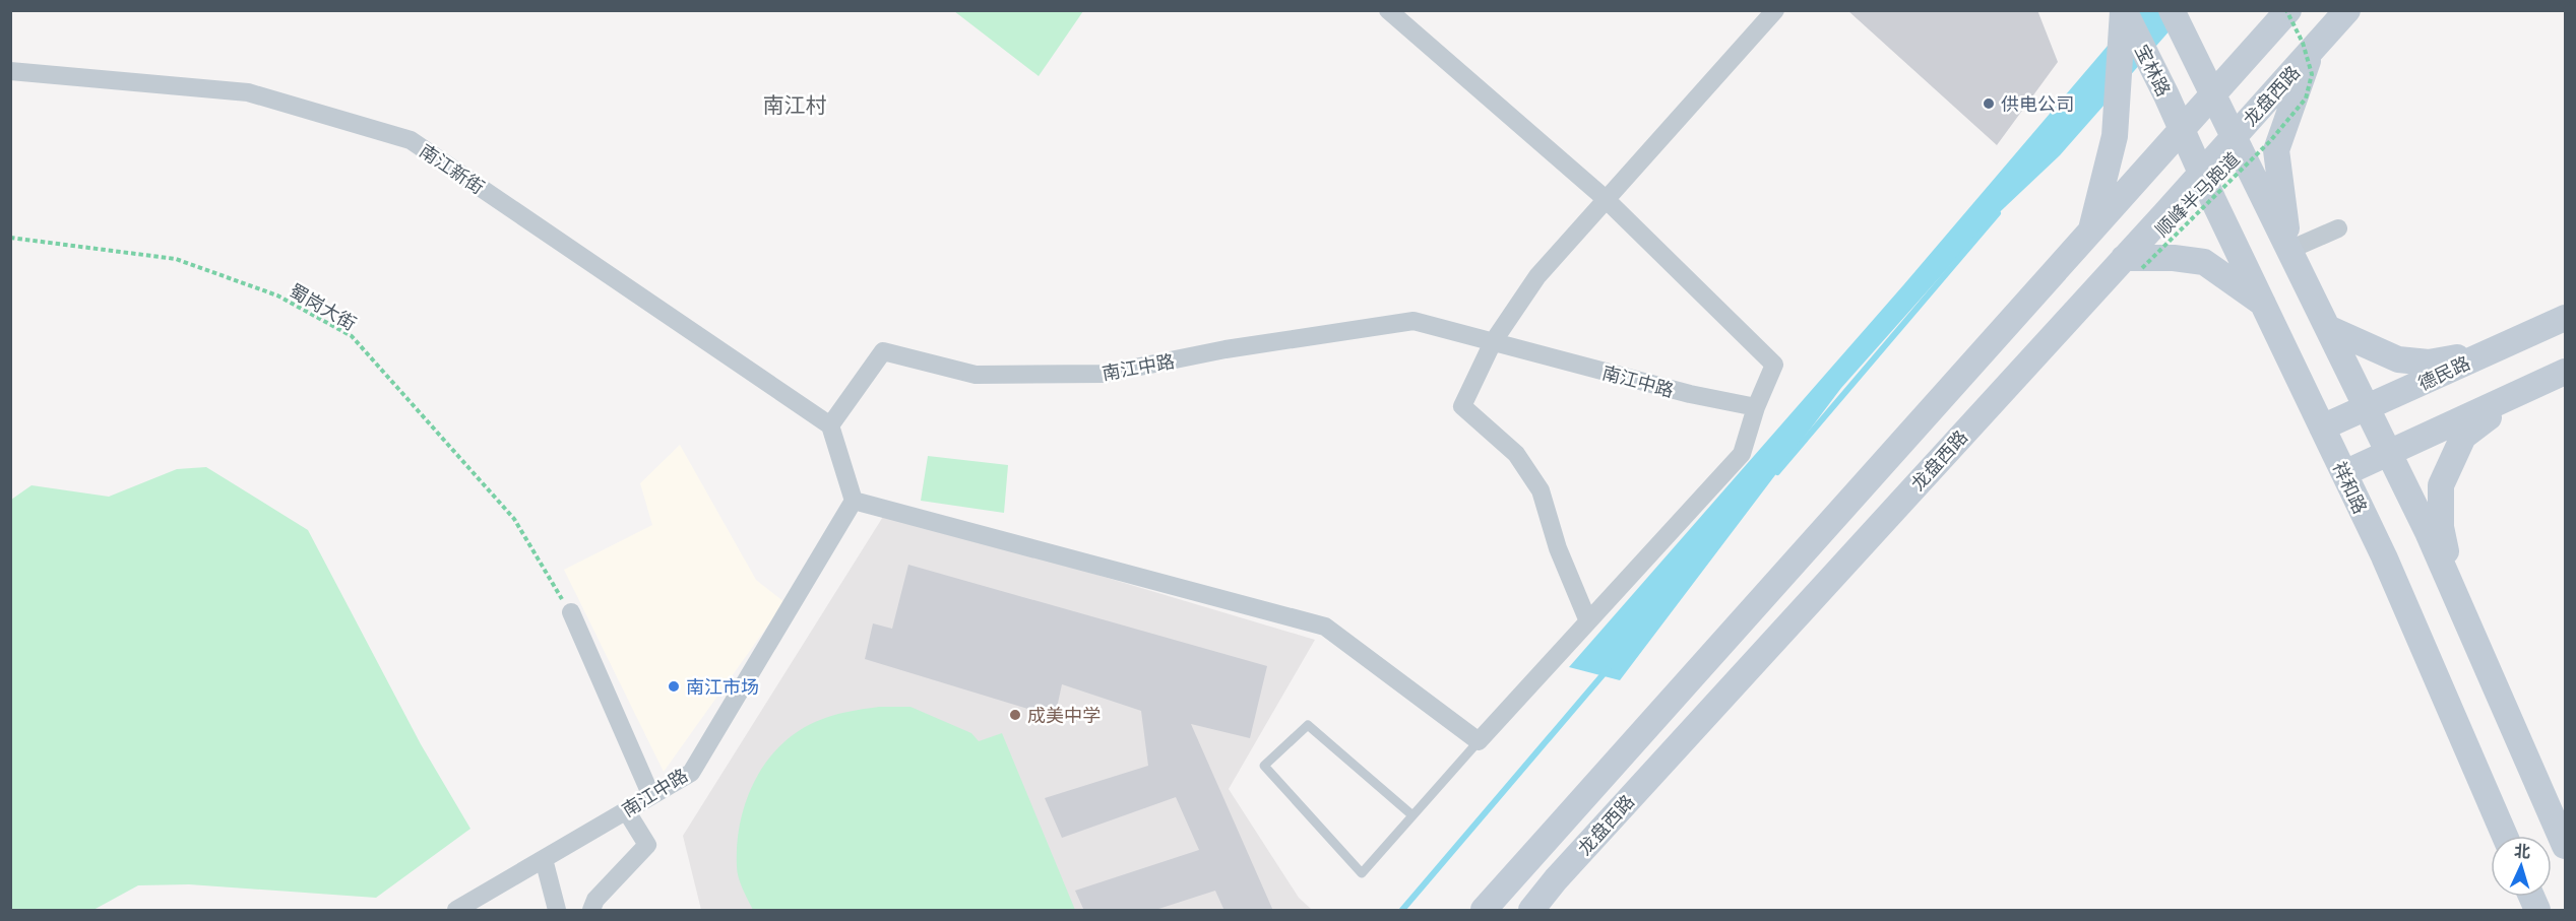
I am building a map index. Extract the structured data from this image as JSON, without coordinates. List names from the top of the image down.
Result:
{
  "streets": {
    "main road": [
      "宝林路",
      "龙盘西路",
      "德民路",
      "祥和路"
    ],
    "street": ["南江新街", "南江中路"],
    "path": ["顺峰半马跑道", "蜀岗大街"]
  },
  "crossings": [
    ["宝林路", "龙盘西路"],
    ["宝林路", "祥和路"],
    ["龙盘西路", "顺峰半马跑道"],
    ["龙盘西路", "祥和路"],
    ["南江新街", "南江中路"],
    ["德民路", "祥和路"]
  ],
  "districts": ["南江村"],
  "places": ["供电公司", "南江市场", "成美中学"],
  "north": "top"
}
